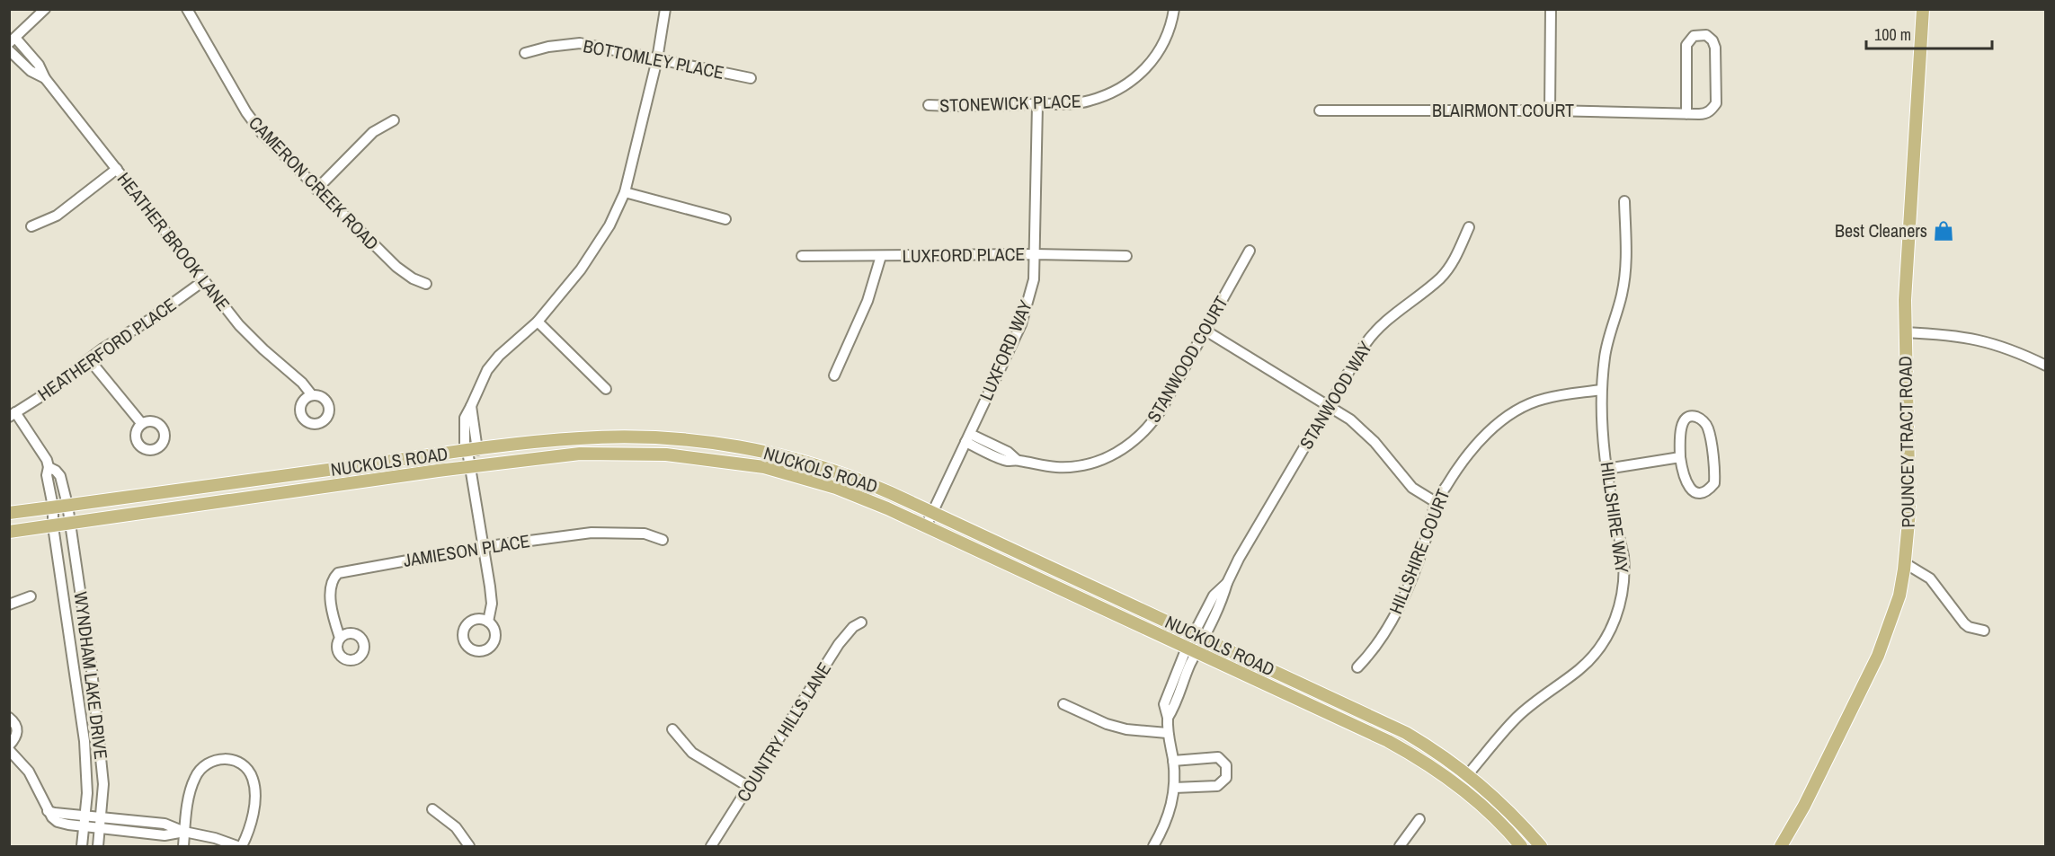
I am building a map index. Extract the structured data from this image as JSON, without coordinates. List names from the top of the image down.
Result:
{
  "streets": {
    "main road": ["POUNCEY TRACT ROAD", "NUCKOLS ROAD"],
    "street": [
      "BOTTOMLEY PLACE",
      "STONEWICK PLACE",
      "BLAIRMONT COURT",
      "CAMERON CREEK ROAD",
      "HEATHER BROOK LANE",
      "LUXFORD PLACE",
      "HEATHERFORD PLACE",
      "LUXFORD WAY",
      "STANWOOD COURT",
      "STANWOOD WAY",
      "HILLSHIRE WAY",
      "JAMIESON PLACE",
      "HILLSHIRE COURT",
      "WYNDHAM LAKE DRIVE",
      "COUNTRY HILLS LANE"
    ]
  },
  "crossings": [
    ["STONEWICK PLACE", "LUXFORD WAY"],
    ["HEATHER BROOK LANE", "HEATHERFORD PLACE"],
    ["LUXFORD PLACE", "LUXFORD WAY"],
    ["HEATHERFORD PLACE", "WYNDHAM LAKE DRIVE"],
    ["LUXFORD WAY", "STANWOOD COURT"],
    ["LUXFORD WAY", "NUCKOLS ROAD"],
    ["STANWOOD WAY", "NUCKOLS ROAD"],
    ["NUCKOLS ROAD", "HILLSHIRE WAY"],
    ["NUCKOLS ROAD", "WYNDHAM LAKE DRIVE"],
    ["HILLSHIRE WAY", "HILLSHIRE COURT"]
  ],
  "places": {
    "shop": ["Best Cleaners"]
  },
  "scale_bar": "100 m"
}
